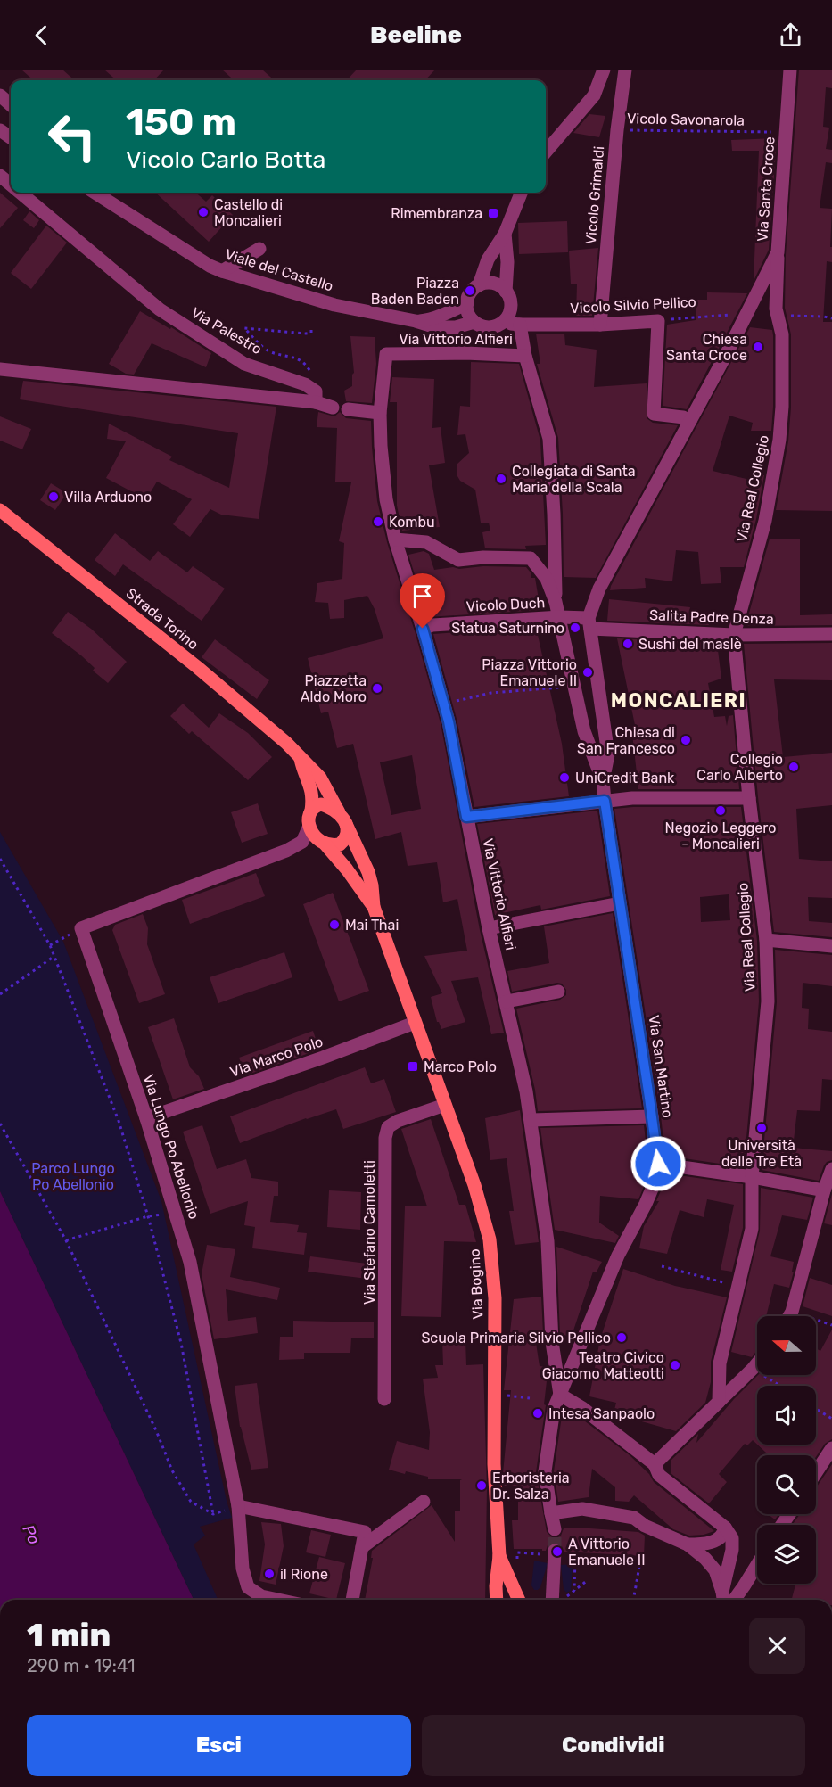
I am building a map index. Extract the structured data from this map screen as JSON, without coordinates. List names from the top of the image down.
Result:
{
  "streets": {
    "main road": ["Strada Torino", "Via Bogino"],
    "street": [
      "Via Santa Croce",
      "Vicolo Grimaldi",
      "Viale del Castello",
      "Vicolo Silvio Pellico",
      "Via Palestro",
      "Via Vittorio Alfieri",
      "Via Real Collegio",
      "Vicolo Duch",
      "Salita Padre Denza",
      "Via Marco Polo",
      "Via San Martino",
      "Via Lungo Po Abellonio",
      "Via Stefano Camoletti"
    ],
    "path": ["Vicolo Savonarola"]
  },
  "crossings": [
    ["Vicolo Savonarola", "Via Santa Croce"],
    ["Vicolo Savonarola", "Vicolo Grimaldi"],
    ["Via Santa Croce", "Vicolo Silvio Pellico"],
    ["Via Santa Croce", "Via Real Collegio"],
    ["Via Santa Croce", "Salita Padre Denza"],
    ["Vicolo Grimaldi", "Vicolo Silvio Pellico"],
    ["Via Vittorio Alfieri", "Vicolo Duch"],
    ["Via Vittorio Alfieri", "Via San Martino"],
    ["Via Real Collegio", "Salita Padre Denza"],
    ["Strada Torino", "Via Marco Polo"],
    ["Strada Torino", "Via Bogino"],
    ["Via Marco Polo", "Via Lungo Po Abellonio"],
    ["Via Marco Polo", "Via Bogino"],
    ["Via Stefano Camoletti", "Via Bogino"]
  ],
  "districts": ["MONCALIERI"],
  "water": ["Po"],
  "parks": ["Parco Lungo Po Abellonio"],
  "places": {
    "other": [
      "Castello di Moncalieri",
      "Piazza Baden Baden",
      "Chiesa Santa Croce",
      "Collegiata di Santa Maria della Scala",
      "Villa Arduono",
      "Kombu",
      "Statua Saturnino",
      "Sushi del maslè",
      "Piazza Vittorio Emanuele II",
      "Piazzetta Aldo Moro",
      "Chiesa di San Francesco",
      "Collegio Carlo Alberto",
      "UniCredit Bank",
      "Negozio Leggero - Moncalieri",
      "Mai Thai",
      "Università delle Tre Età",
      "Scuola Primaria Silvio Pellico",
      "Teatro Civico Giacomo Matteotti",
      "Intesa Sanpaolo",
      "Erboristeria Dr. Salza",
      "A Vittorio Emanuele II",
      "il Rione"
    ],
    "transit": ["Rimembranza", "Marco Polo"]
  },
  "north": "left",
  "page": {
    "header": "Beeline",
    "turn": ["150 m", "Vicolo Carlo Botta"],
    "heading": ["1 min", "290 m · 19:41"],
    "buttons": ["Esci", "Condividi"]
  }
}
